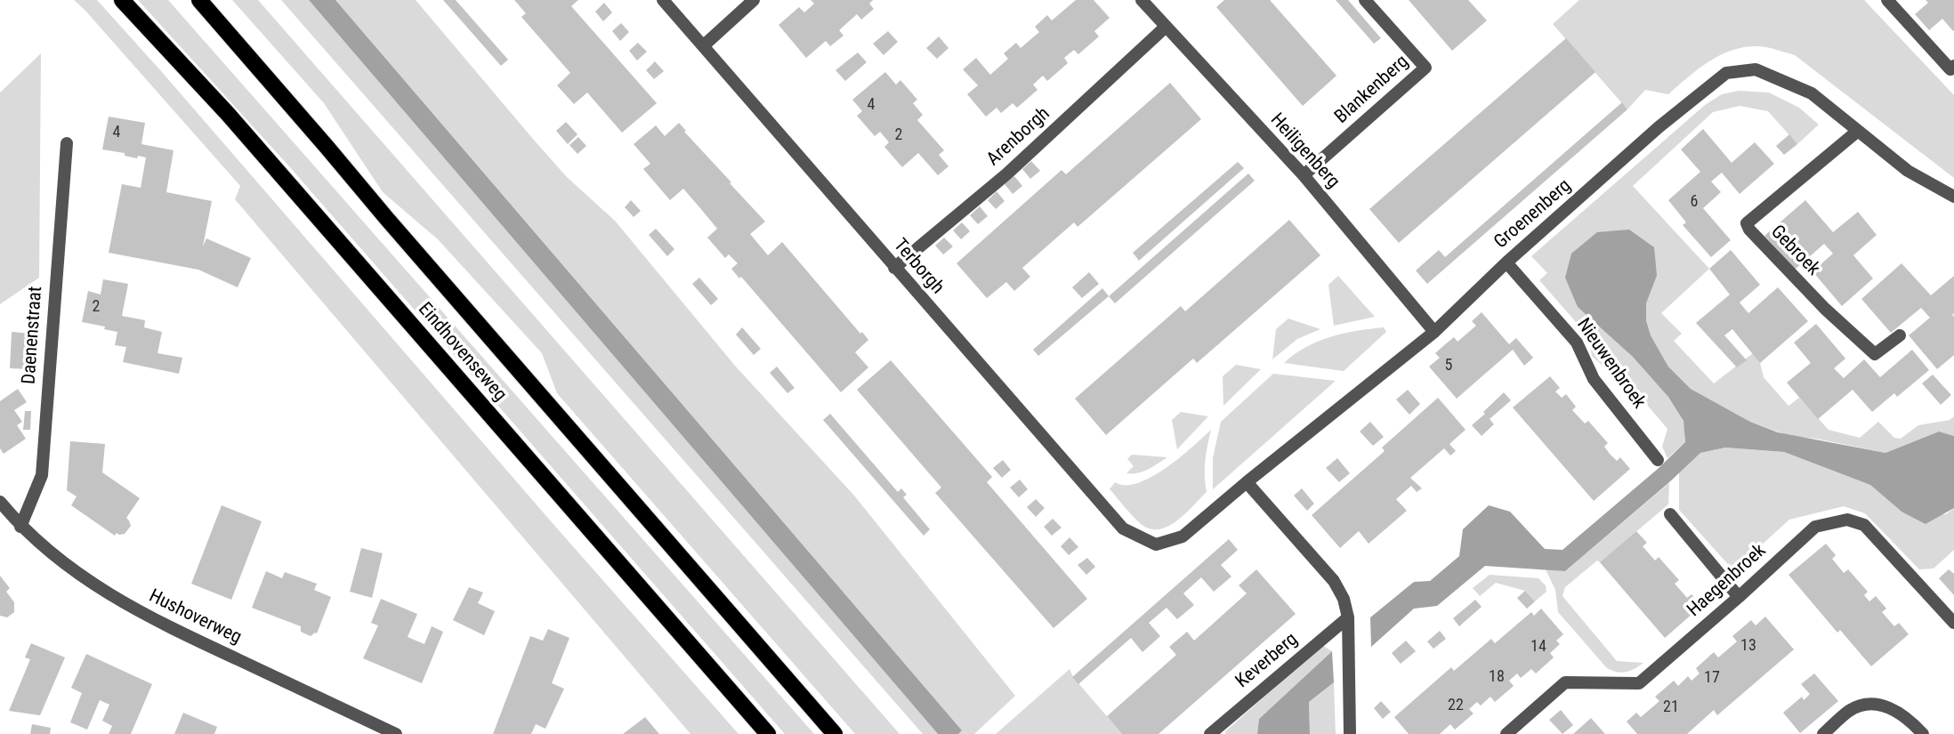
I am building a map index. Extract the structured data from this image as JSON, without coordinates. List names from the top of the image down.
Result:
{
  "streets": {
    "main road": ["Eindhovenseweg"],
    "street": [
      "Blankenberg",
      "Arenborgh",
      "Heiligenberg",
      "Groenenberg",
      "Gebroek",
      "Terborgh",
      "Daenenstraat",
      "Nieuwenbroek",
      "Haegenbroek",
      "Hushoverweg",
      "Keverberg"
    ]
  },
  "crossings": [
    ["Blankenberg", "Heiligenberg"],
    ["Arenborgh", "Heiligenberg"],
    ["Arenborgh", "Terborgh"],
    ["Heiligenberg", "Groenenberg"],
    ["Groenenberg", "Gebroek"],
    ["Groenenberg", "Terborgh"],
    ["Groenenberg", "Nieuwenbroek"],
    ["Daenenstraat", "Hushoverweg"]
  ],
  "house_numbers": [
    "4",
    "4",
    "2",
    "6",
    "2",
    "5",
    "13",
    "14",
    "18",
    "17",
    "22",
    "21"
  ]
}
